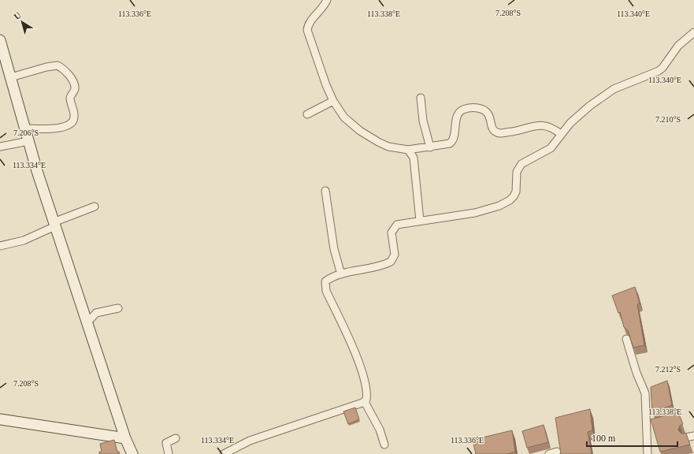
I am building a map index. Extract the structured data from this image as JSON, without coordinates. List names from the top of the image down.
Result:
{
  "scale_bar": "100 m",
  "north": "top left",
  "coordinates": [
    "7.208°S",
    "113.336°E",
    "113.338°E",
    "113.340°E",
    "7.210°S",
    "7.206°S",
    "113.334°E",
    "7.212°S"
  ]
}
